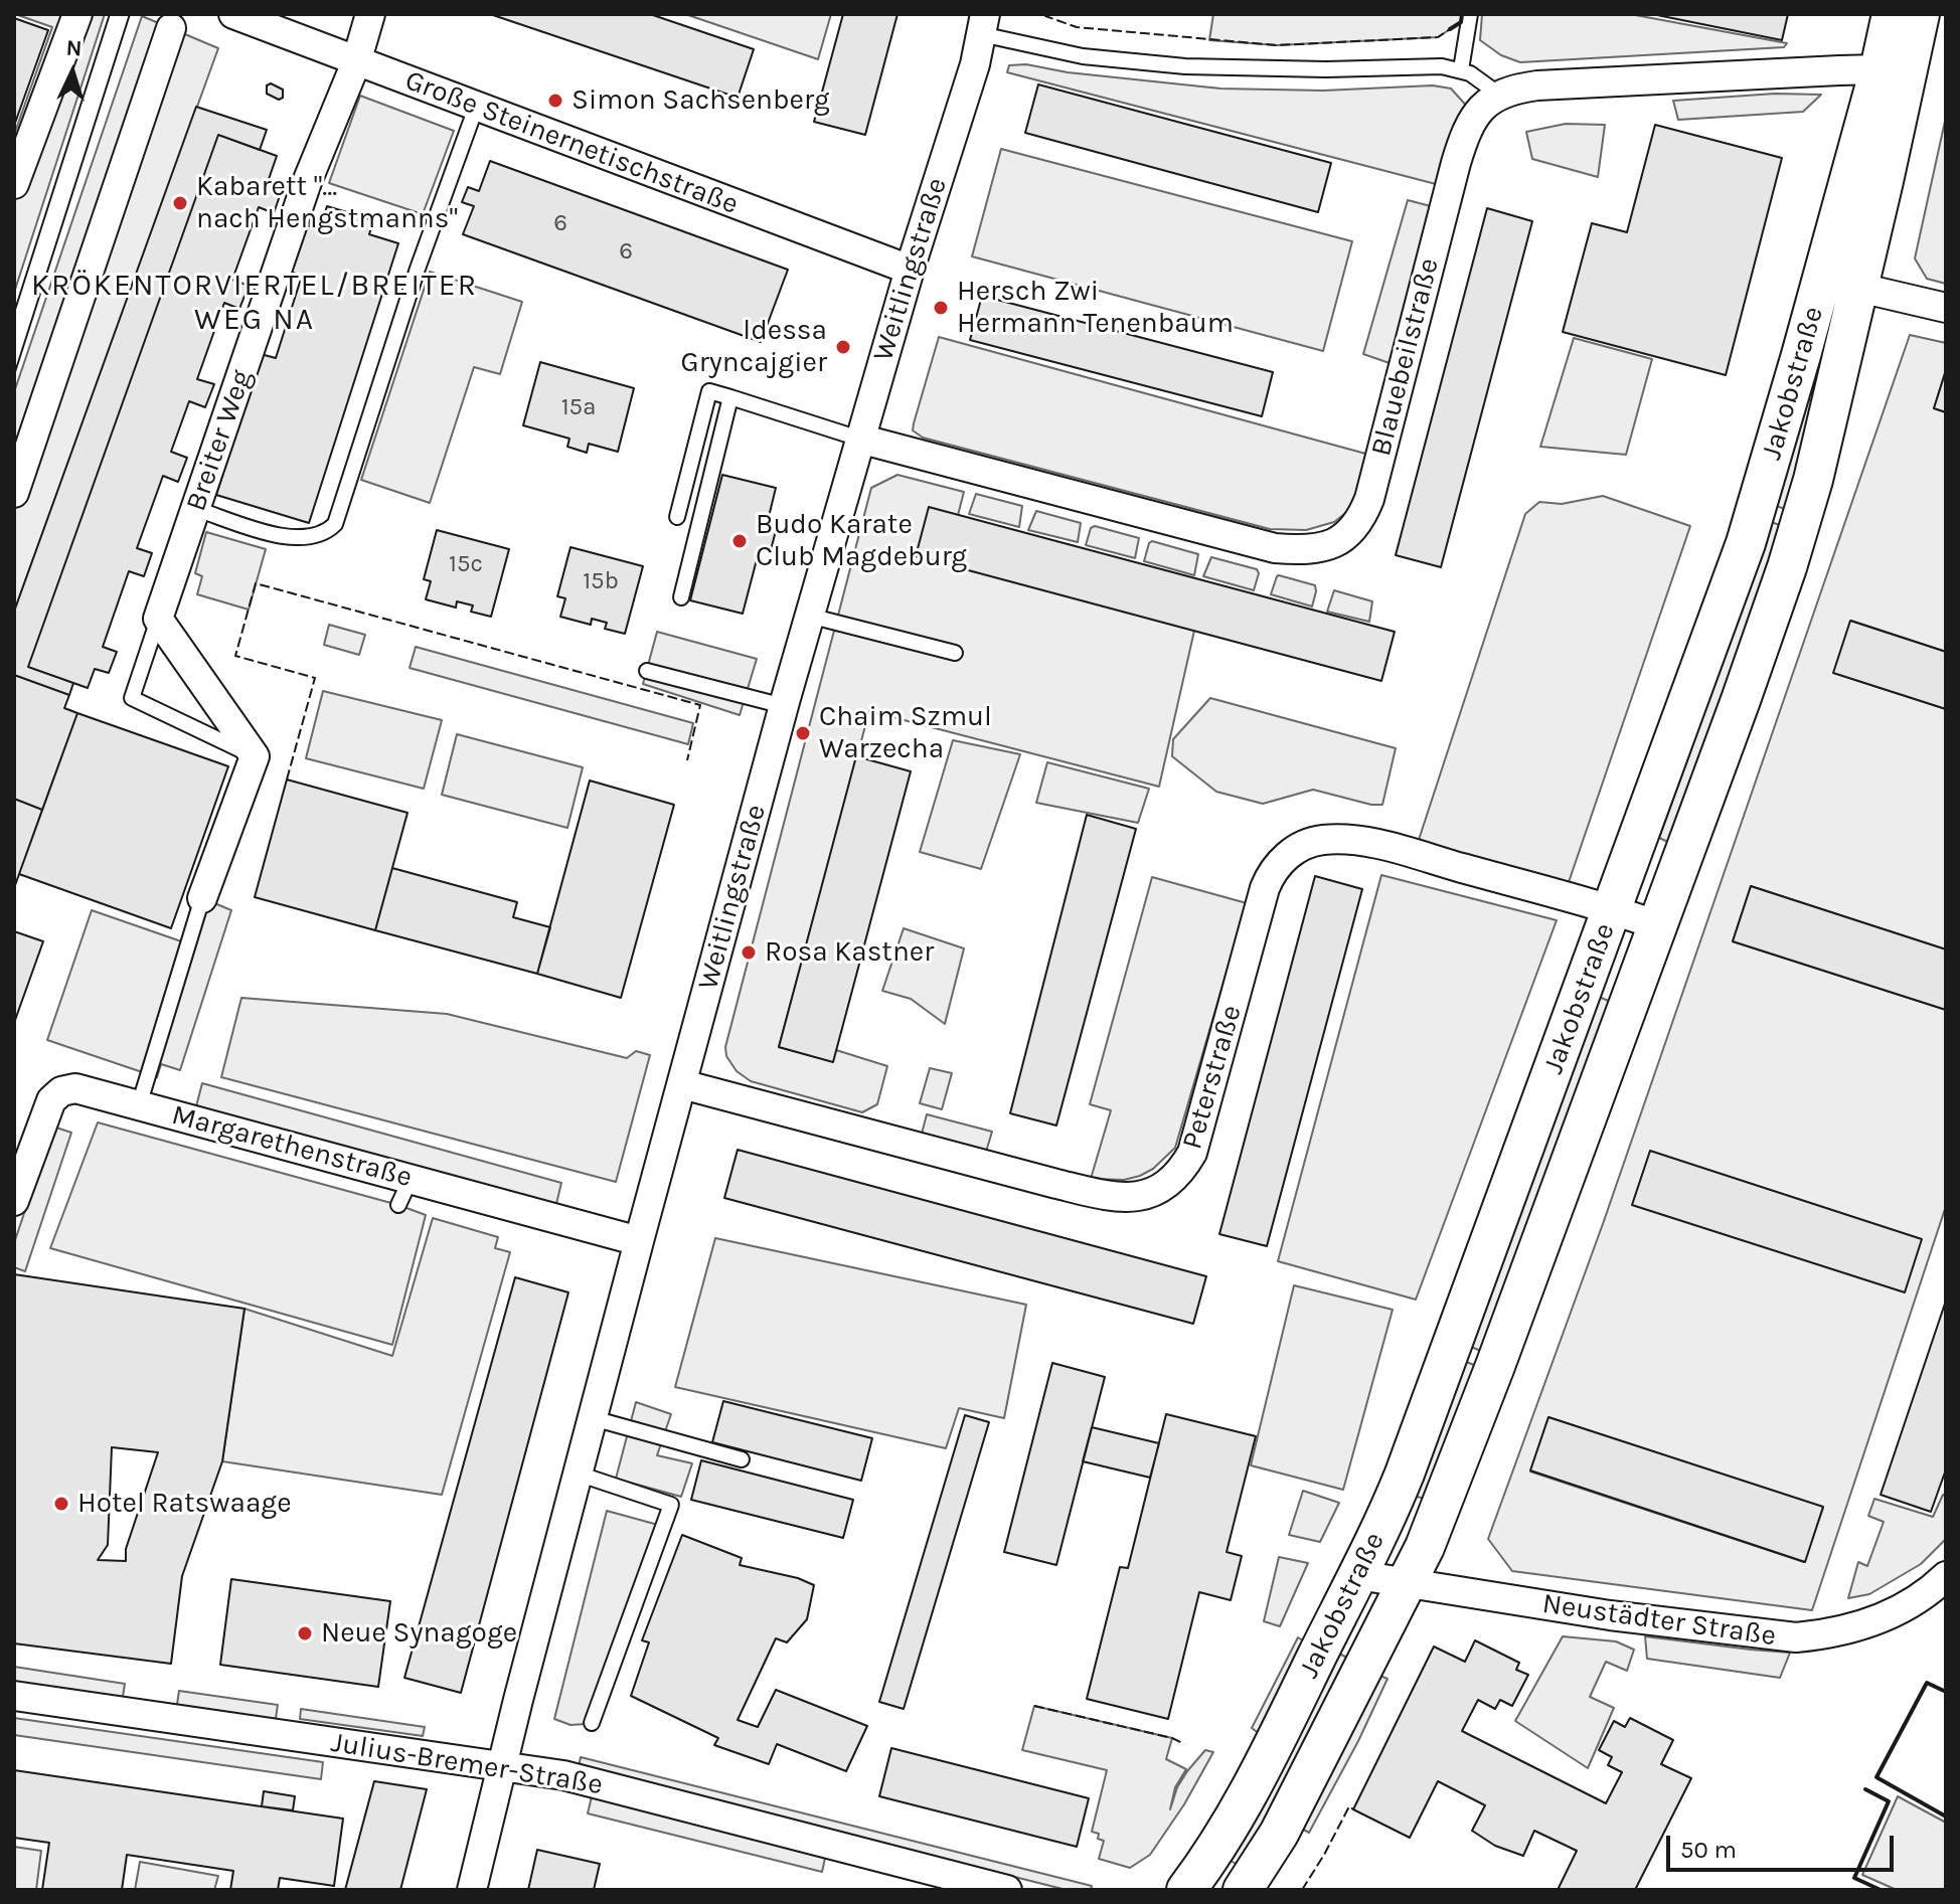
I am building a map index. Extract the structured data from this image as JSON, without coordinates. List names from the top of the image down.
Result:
{
  "streets": {
    "street": [
      "Große Steinernetischstraße",
      "Weitlingstraße",
      "Blauebeilstraße",
      "Jakobstraße",
      "Breiter Weg",
      "Peterstraße",
      "Margarethenstraße",
      "Neustädter Straße",
      "Julius-Bremer-Straße"
    ]
  },
  "crossings": [
    ["Große Steinernetischstraße", "Weitlingstraße"],
    ["Große Steinernetischstraße", "Breiter Weg"],
    ["Weitlingstraße", "Blauebeilstraße"],
    ["Weitlingstraße", "Peterstraße"],
    ["Weitlingstraße", "Margarethenstraße"],
    ["Weitlingstraße", "Julius-Bremer-Straße"],
    ["Jakobstraße", "Peterstraße"],
    ["Jakobstraße", "Neustädter Straße"]
  ],
  "districts": ["KRÖKENTORVIERTEL/BREITER WEG NA"],
  "places": [
    "Simon Sachsenberg",
    "Kabarett \"... nach Hengstmanns\"",
    "Hersch Zwi Hermann Tenenbaum",
    "ldessa Gryncajgier",
    "Budo Karate Club Magdeburg",
    "Chaim Szmul Warzecha",
    "Rosa Kastner",
    "Hotel Ratswaage",
    "Neue Synagoge"
  ],
  "house_numbers": [
    "6",
    "6",
    "15a",
    "15c",
    "15b"
  ],
  "scale_bar": "50 m",
  "north": "top"
}
